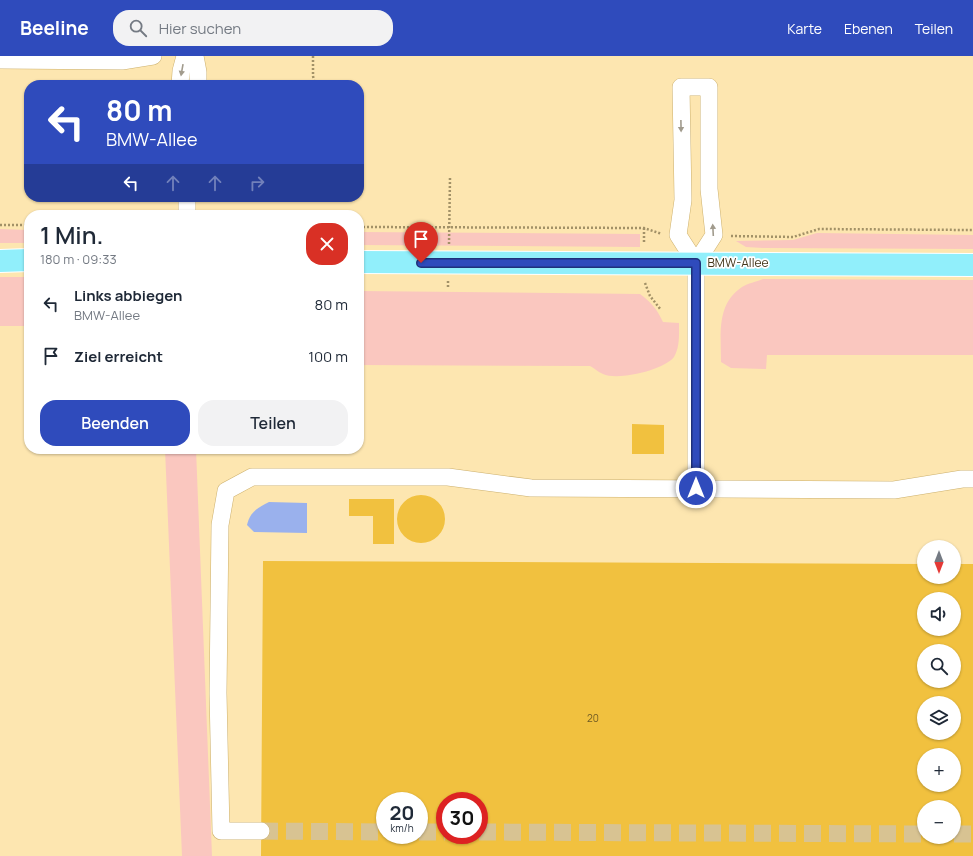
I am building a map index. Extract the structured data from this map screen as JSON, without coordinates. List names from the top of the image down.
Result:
{
  "streets": {
    "main road": ["BMW-Allee"]
  },
  "house_numbers": ["20"],
  "north": "bottom",
  "page": {
    "header": "Beeline",
    "search": "Hier suchen",
    "nav": ["Karte", "Ebenen", "Teilen"],
    "turn": ["80 m", "BMW-Allee"],
    "heading": ["1 Min.", "180 m · 09:33"],
    "list": [
      {
        "name": "Links abbiegen",
        "note": "BMW-Allee",
        "value": "80 m"
      },
      {
        "name": "Ziel erreicht",
        "value": "100 m"
      }
    ],
    "buttons": ["Beenden", "Teilen"],
    "map_buttons": ["+", "−"],
    "speed": "20 km/h",
    "limit": "30"
  }
}
